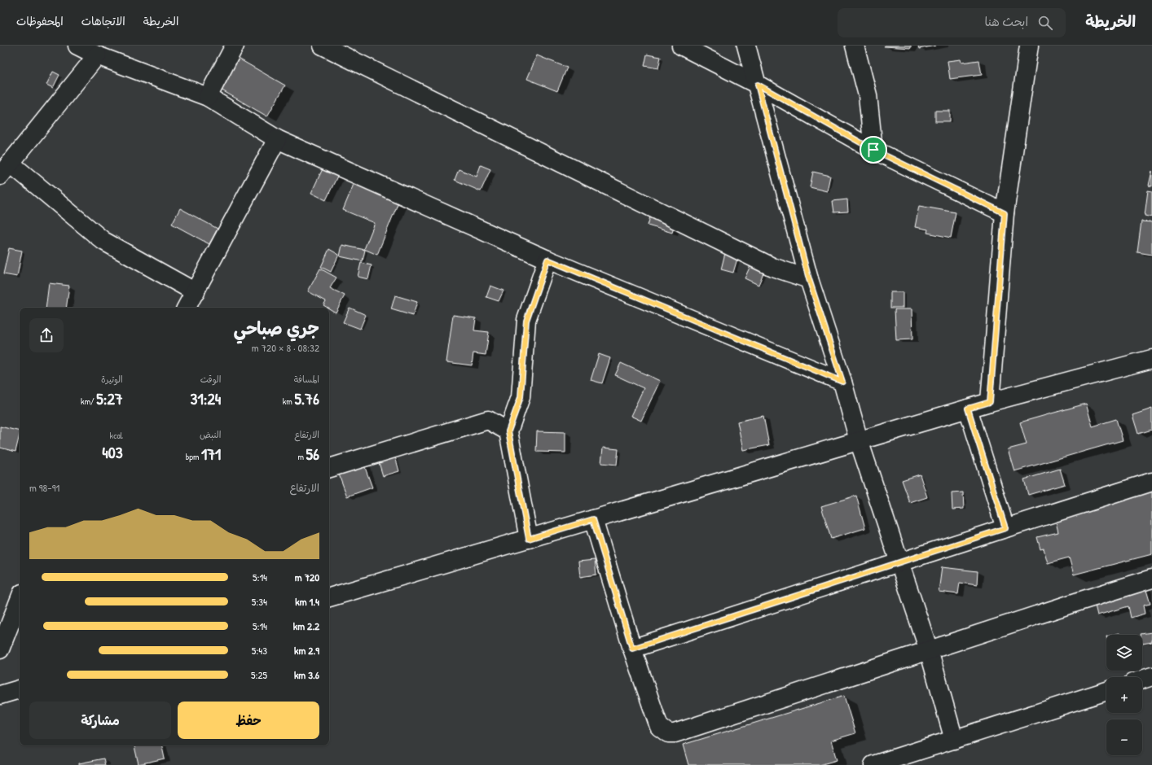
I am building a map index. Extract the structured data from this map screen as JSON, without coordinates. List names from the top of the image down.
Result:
{
  "page": {
    "header": "الخريطة",
    "search": "ابحث هنا",
    "nav": ["الخريطة", "الاتجاهات", "المحفوظات"],
    "heading": ["جري صباحي", "08:32 · 8 × 720 m"],
    "stats": [
      ["المسافة", "5.76 km"],
      ["الوقت", "31:24"],
      ["الوتيرة", "5:27 /km"],
      ["الارتفاع", "56 m"],
      ["النبض", "171 bpm"],
      ["kcal", "403"]
    ],
    "chart": ["الارتفاع", "91–98 m"],
    "list": [
      {
        "name": "720 m",
        "note": "5:14"
      },
      {
        "name": "1.4 km",
        "note": "5:34"
      },
      {
        "name": "2.2 km",
        "note": "5:14"
      },
      {
        "name": "2.9 km",
        "note": "5:43"
      },
      {
        "name": "3.6 km",
        "note": "5:25"
      }
    ],
    "map_buttons": ["+", "−"],
    "buttons": ["حفظ", "مشاركة"]
  }
}
